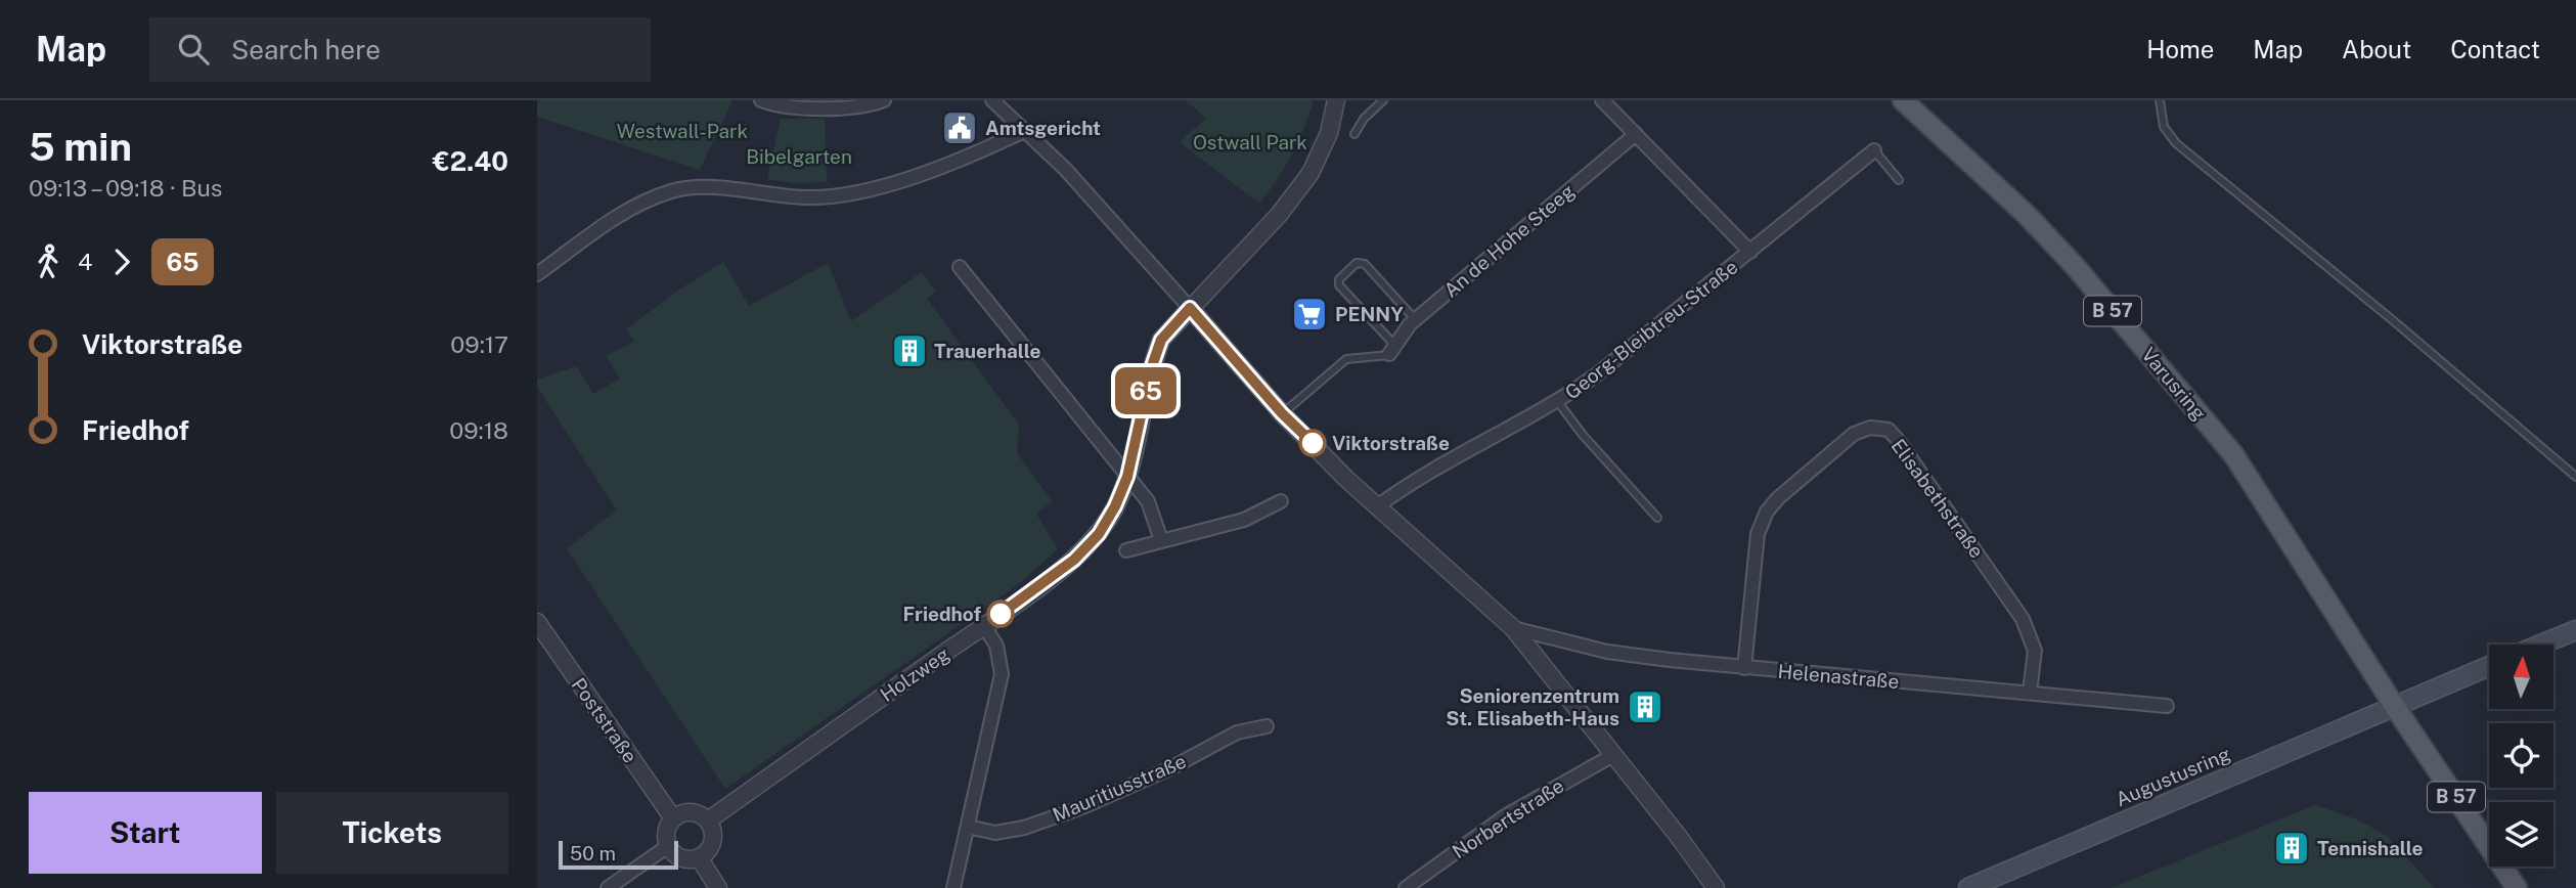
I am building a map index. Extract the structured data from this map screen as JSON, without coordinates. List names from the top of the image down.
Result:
{
  "streets": {
    "main road": ["B 57", "Varusring", "Augustusring"],
    "street": [
      "An de Hohe Steeg",
      "Georg-Bleibtreu-Straße",
      "Elisabethstraße",
      "Holzweg",
      "Helenastraße",
      "Poststraße",
      "Mauritiusstraße",
      "Norbertstraße"
    ]
  },
  "crossings": [
    ["B 57", "Varusring"],
    ["B 57", "Augustusring"],
    ["Varusring", "Augustusring"],
    ["Elisabethstraße", "Helenastraße"],
    ["Holzweg", "Poststraße"]
  ],
  "parks": ["Westwall-Park", "Ostwall Park", "Bibelgarten"],
  "places": {
    "public building": ["Amtsgericht"],
    "supermarket": ["PENNY"],
    "building": ["Trauerhalle", "Seniorenzentrum St. Elisabeth-Haus", "Tennishalle"],
    "other": ["Viktorstraße", "Friedhof"]
  },
  "lines": ["bus line 65"],
  "scale_bar": "50 m",
  "north": "top",
  "page": {
    "header": "Map",
    "search": "Search here",
    "nav": [
      "Home",
      "Map",
      "About",
      "Contact"
    ],
    "heading": ["5 min", "09:13 – 09:18 · Bus", "€2.40"],
    "on_map": "65",
    "legs": ["4", "65"],
    "list": [
      {
        "name": "Viktorstraße",
        "value": "09:17"
      },
      {
        "name": "Friedhof",
        "value": "09:18"
      }
    ],
    "buttons": ["Start", "Tickets"],
    "scale": "50 m"
  }
}
